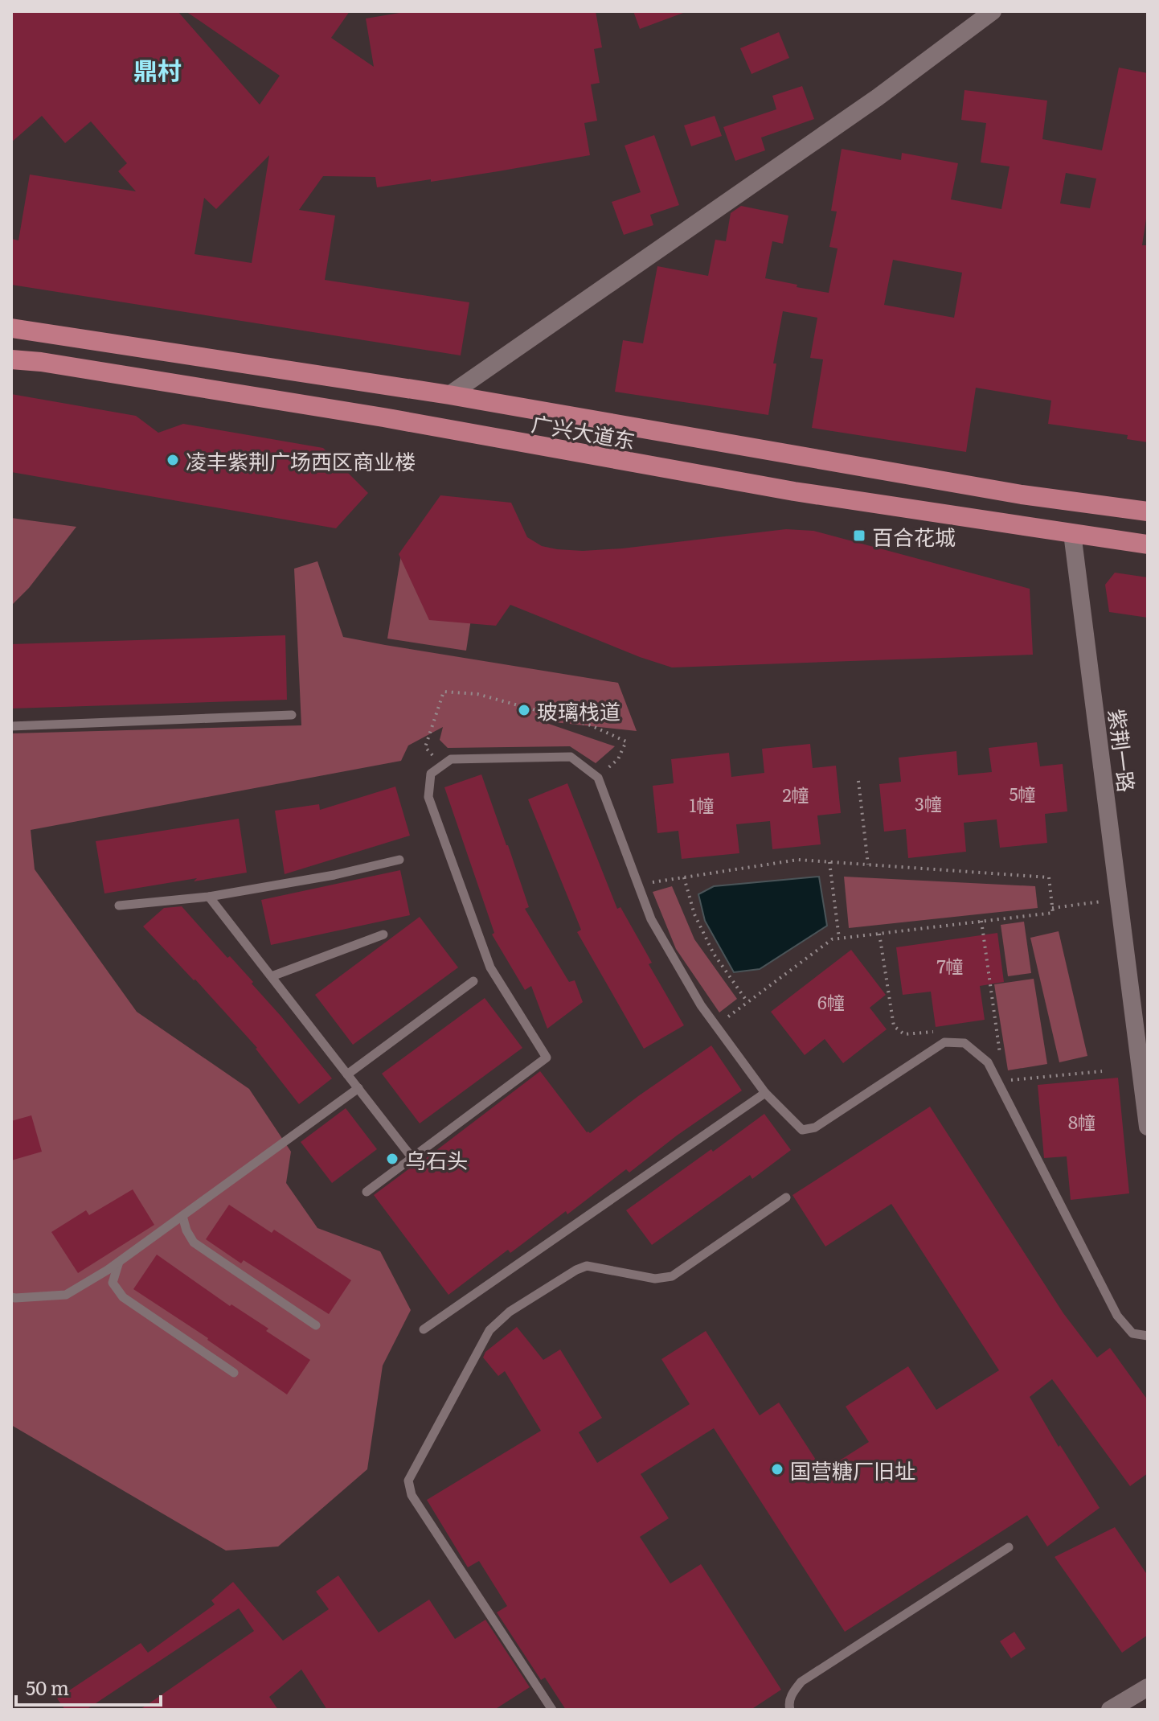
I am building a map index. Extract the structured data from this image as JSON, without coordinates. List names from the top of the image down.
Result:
{
  "streets": {
    "highway": ["广兴大道东"],
    "street": ["紫荆一路"]
  },
  "crossings": [
    ["广兴大道东", "紫荆一路"]
  ],
  "districts": ["鼎村"],
  "places": {
    "other": [
      "凌丰紫荆广场西区商业楼",
      "玻璃栈道",
      "乌石头",
      "国营糖厂旧址"
    ],
    "transit": ["百合花城"]
  },
  "house_numbers": [
    "5幢",
    "2幢",
    "3幢",
    "1幢",
    "7幢",
    "6幢",
    "8幢"
  ],
  "scale_bar": "50 m"
}
